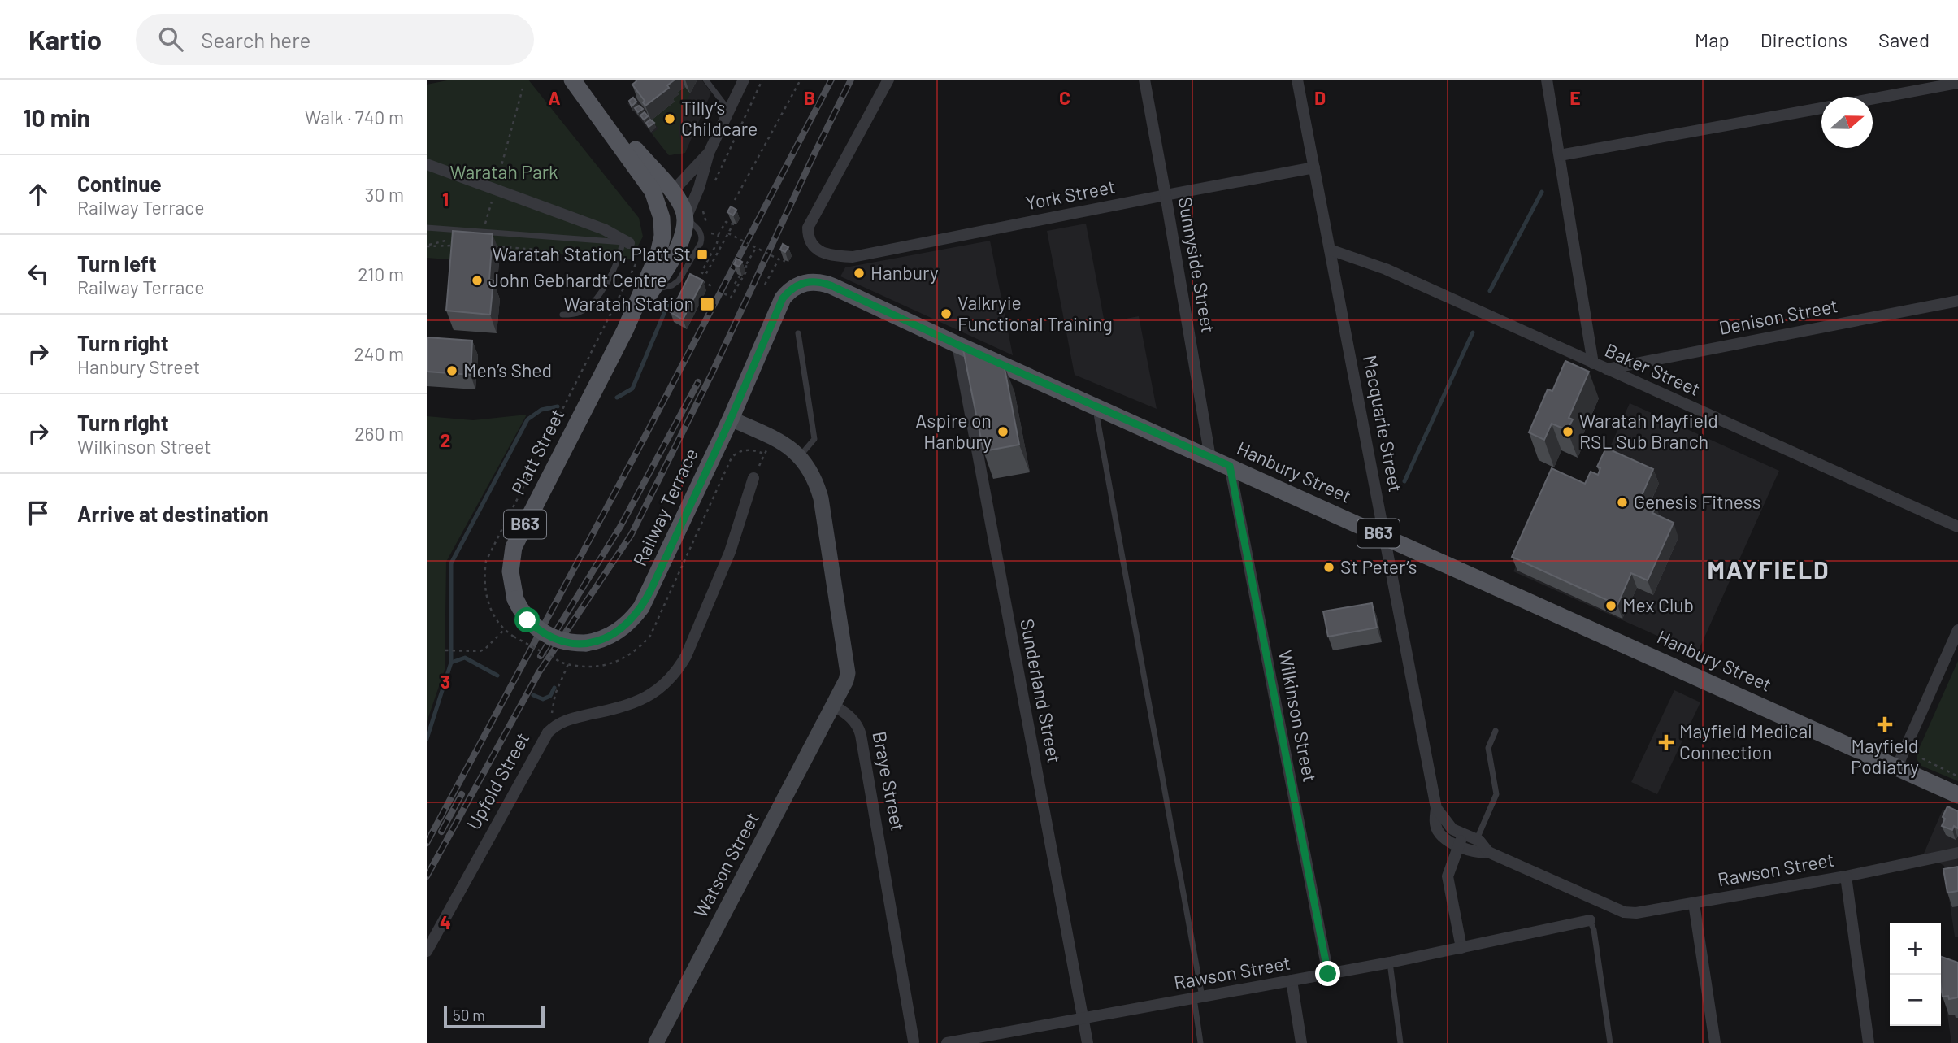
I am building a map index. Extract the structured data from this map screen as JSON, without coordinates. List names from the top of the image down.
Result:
{
  "streets": {
    "main road": [
      "Platt Street",
      "Hanbury Street",
      "Railway Terrace",
      "B63"
    ],
    "street": [
      "York Street",
      "Sunnyside Street",
      "Denison Street",
      "Baker Street",
      "Macquarie Street",
      "Sunderland Street",
      "Wilkinson Street",
      "Upfold Street",
      "Braye Street",
      "Watson Street",
      "Rawson Street"
    ]
  },
  "crossings": [
    ["York Street", "Sunnyside Street"],
    ["York Street", "Macquarie Street"],
    ["Sunnyside Street", "Hanbury Street"],
    ["Denison Street", "Baker Street"],
    ["Baker Street", "Macquarie Street"],
    ["Macquarie Street", "Hanbury Street"],
    ["Platt Street", "Railway Terrace"],
    ["Platt Street", "B63"],
    ["Hanbury Street", "Railway Terrace"],
    ["Hanbury Street", "Sunderland Street"],
    ["Hanbury Street", "Wilkinson Street"],
    ["Sunderland Street", "Rawson Street"],
    ["Wilkinson Street", "Rawson Street"],
    ["Braye Street", "Watson Street"]
  ],
  "districts": ["MAYFIELD"],
  "parks": ["Waratah Park"],
  "places": {
    "other": [
      "Tilly’s Childcare",
      "Hanbury",
      "John Gebhardt Centre",
      "Valkryie Functional Training",
      "Men’s Shed",
      "Aspire on Hanbury",
      "Waratah Mayfield RSL Sub Branch",
      "Genesis Fitness",
      "St Peter’s",
      "Mex Club"
    ],
    "transit": ["Waratah Station, Platt St", "Waratah Station"],
    "health": ["Mayfield Podiatry", "Mayfield Medical Connection"]
  },
  "scale_bar": "50 m",
  "north": "right",
  "page": {
    "header": "Kartio",
    "search": "Search here",
    "nav": ["Map", "Directions", "Saved"],
    "heading": ["10 min", "Walk · 740 m"],
    "list": [
      ["Continue", "Railway Terrace", "30 m"],
      ["Turn left", "Railway Terrace", "210 m"],
      ["Turn right", "Hanbury Street", "240 m"],
      ["Turn right", "Wilkinson Street", "260 m"],
      "Arrive at destination"
    ],
    "map_buttons": ["+", "−"],
    "scale": "50 m"
  },
  "grid": {
    "columns": [
      "A",
      "B",
      "C",
      "D",
      "E"
    ],
    "rows": [
      "1",
      "2",
      "3",
      "4"
    ]
  }
}
